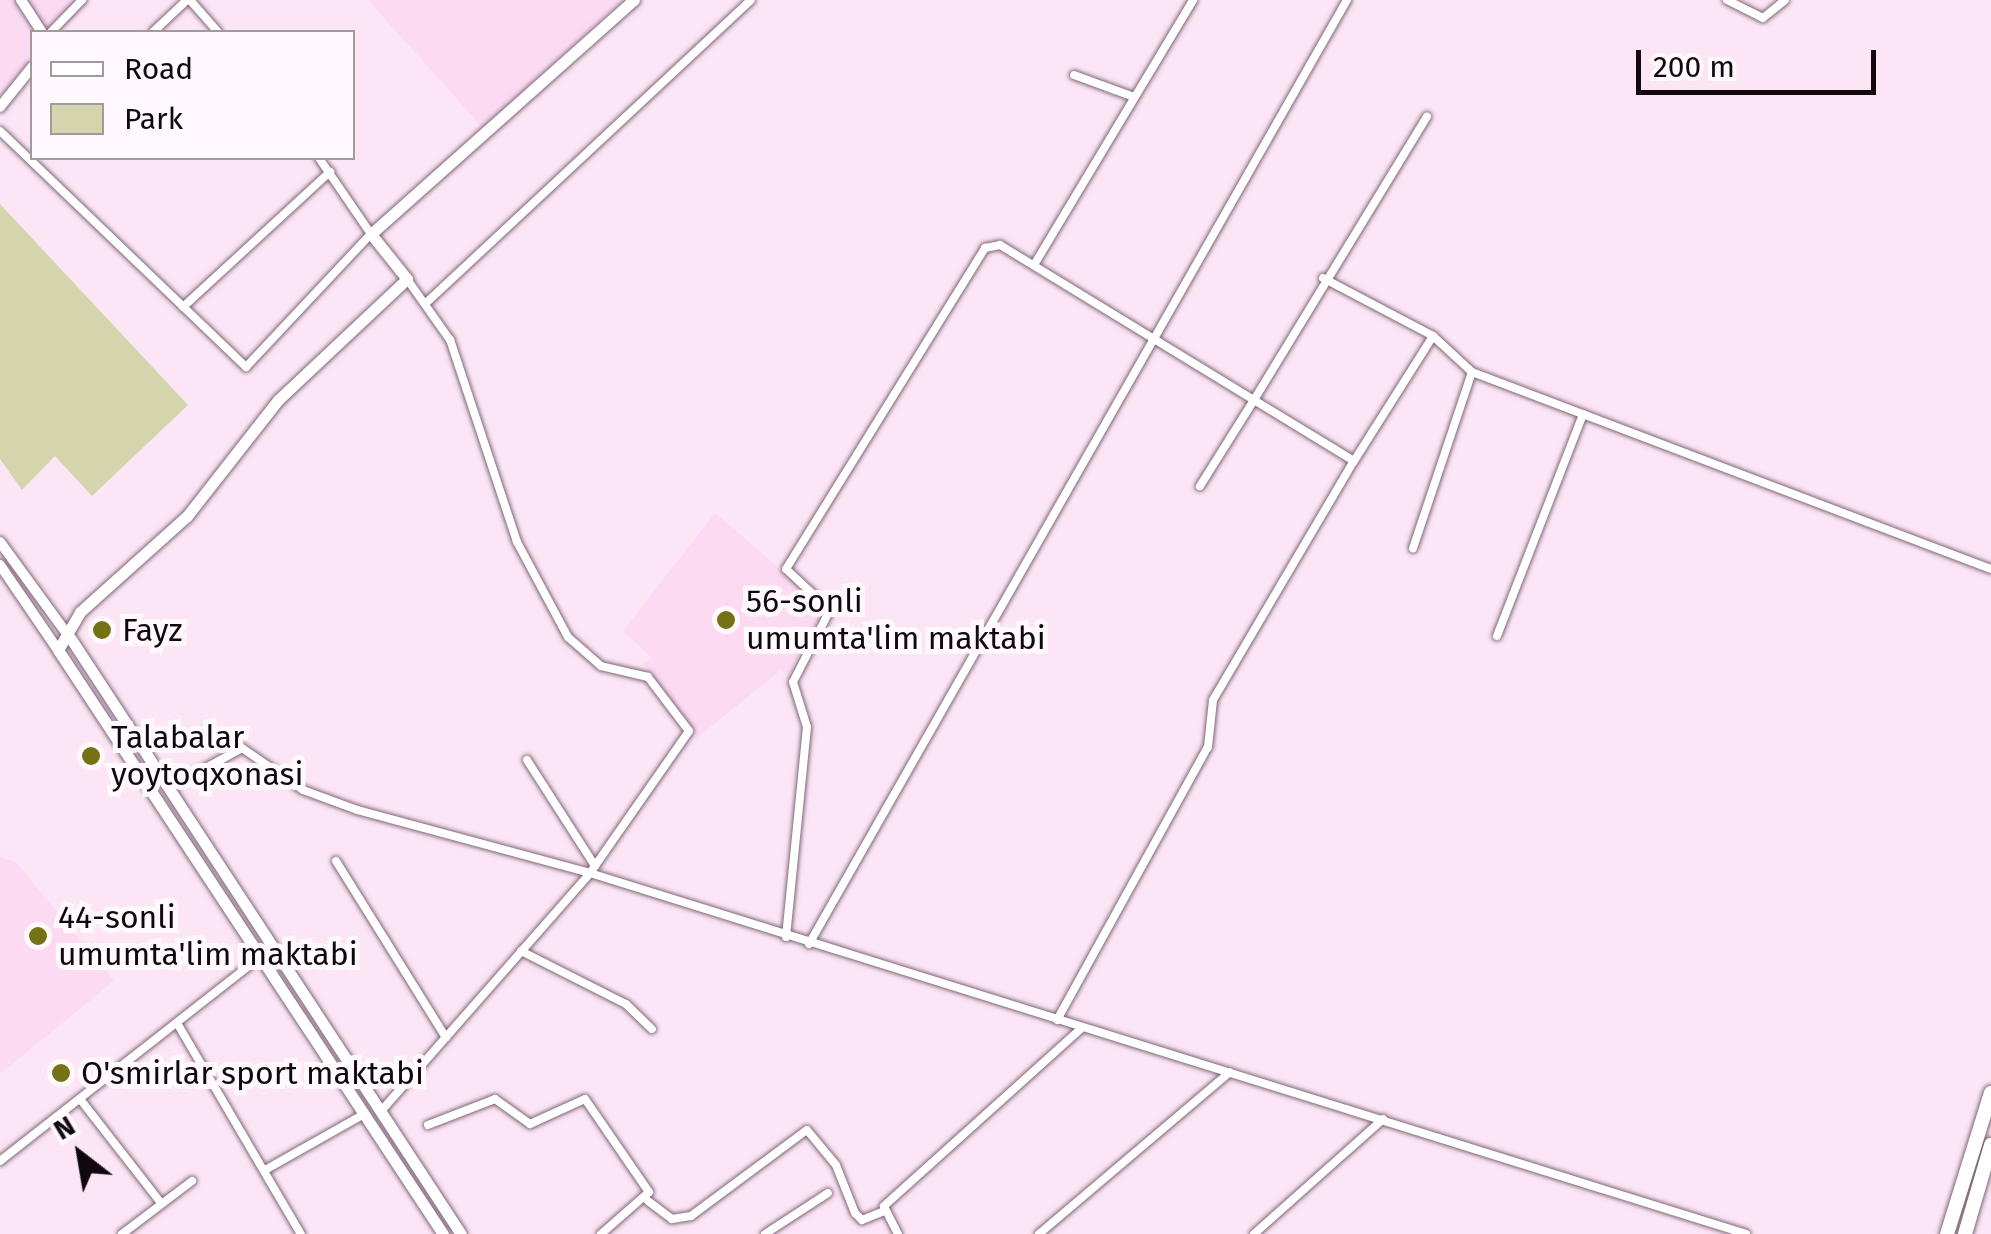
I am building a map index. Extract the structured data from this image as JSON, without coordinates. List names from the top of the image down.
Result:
{
  "places": [
    "56-sonli umumta'lim maktabi",
    "Fayz",
    "Talabalar yoytoqxonasi",
    "44-sonli umumta'lim maktabi",
    "O'smirlar sport maktabi"
  ],
  "legend": ["Road", "Park"],
  "scale_bar": "200 m",
  "north": "top left"
}
